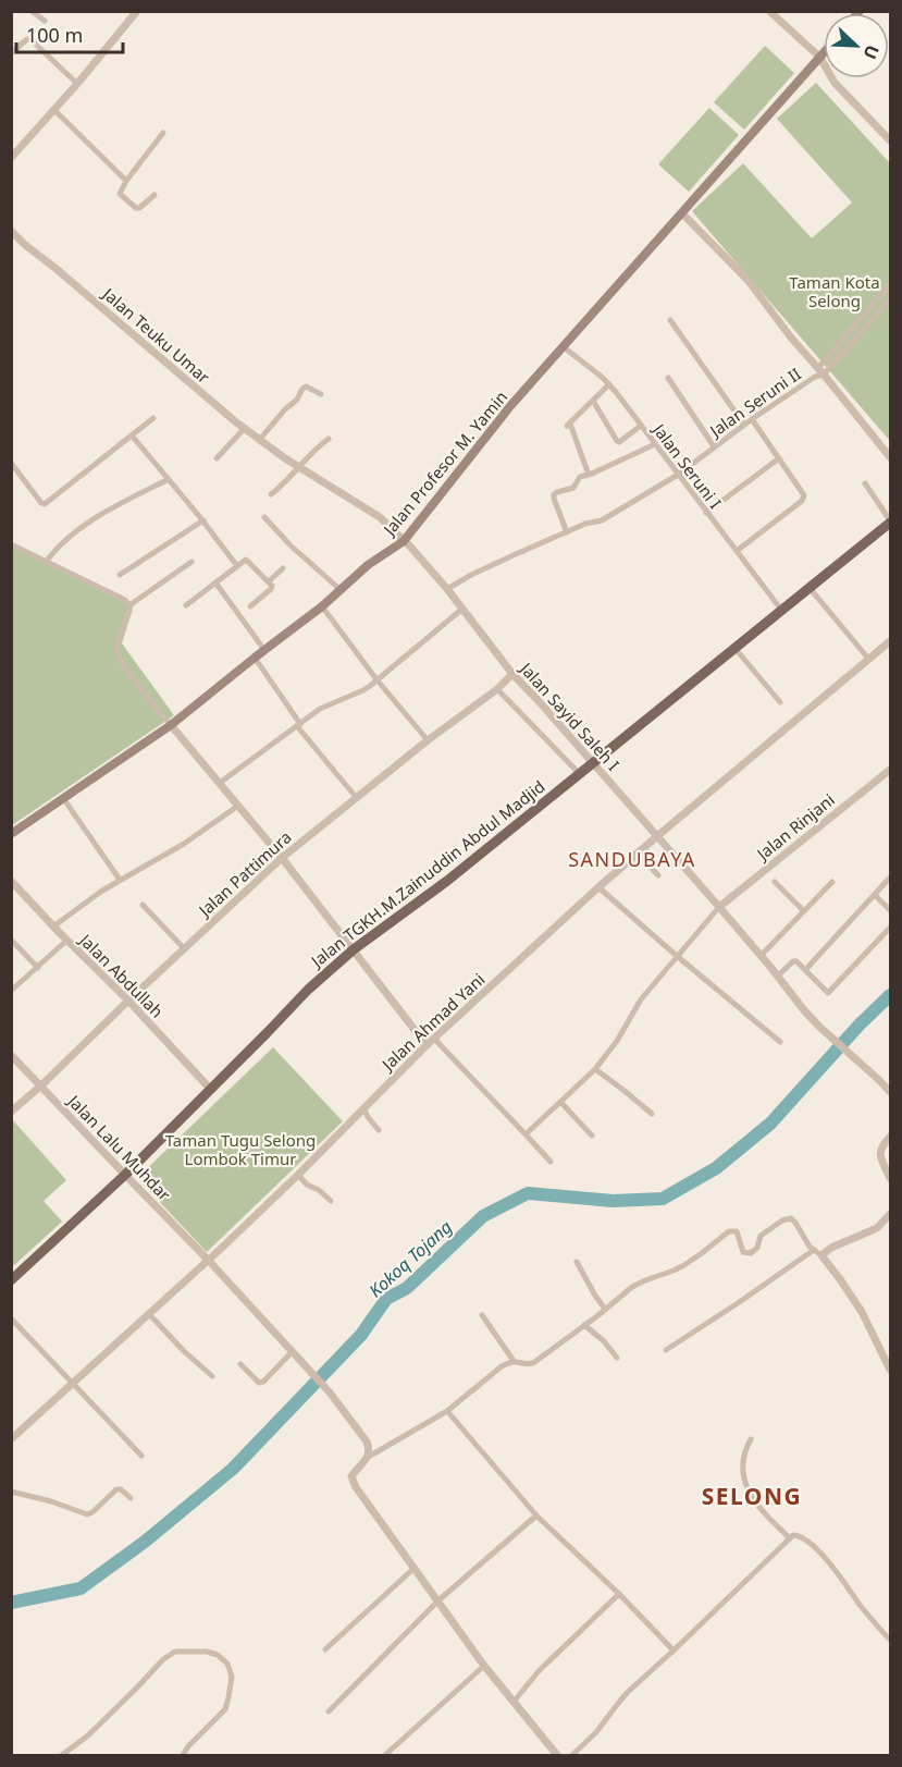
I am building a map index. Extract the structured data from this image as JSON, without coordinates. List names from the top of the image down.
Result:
{
  "streets": {
    "main road": ["Jalan Profesor M. Yamin", "Jalan TGKH.M.Zainuddin Abdul Madjid"],
    "street": [
      "Jalan Teuku Umar",
      "Jalan Seruni II",
      "Jalan Seruni I",
      "Jalan Sayid Saleh I",
      "Jalan Rinjani",
      "Jalan Pattimura",
      "Jalan Abdullah",
      "Jalan Ahmad Yani",
      "Jalan Lalu Muhdar"
    ]
  },
  "crossings": [
    ["Jalan Teuku Umar", "Jalan Sayid Saleh I"],
    ["Jalan Seruni II", "Jalan Seruni I"],
    ["Jalan Seruni II", "Jalan Sayid Saleh I"],
    ["Jalan Profesor M. Yamin", "Jalan Seruni I"],
    ["Jalan Profesor M. Yamin", "Jalan Sayid Saleh I"],
    ["Jalan Seruni I", "Jalan TGKH.M.Zainuddin Abdul Madjid"],
    ["Jalan Sayid Saleh I", "Jalan Rinjani"],
    ["Jalan Sayid Saleh I", "Jalan Pattimura"],
    ["Jalan Sayid Saleh I", "Jalan TGKH.M.Zainuddin Abdul Madjid"],
    ["Jalan Sayid Saleh I", "Jalan Ahmad Yani"],
    ["Jalan Pattimura", "Jalan Abdullah"],
    ["Jalan Pattimura", "Jalan Lalu Muhdar"],
    ["Jalan TGKH.M.Zainuddin Abdul Madjid", "Jalan Abdullah"],
    ["Jalan TGKH.M.Zainuddin Abdul Madjid", "Jalan Lalu Muhdar"],
    ["Jalan Ahmad Yani", "Jalan Lalu Muhdar"]
  ],
  "districts": ["SANDUBAYA", "SELONG"],
  "water": ["Kokoq Tojang"],
  "parks": ["Taman Kota Selong", "Taman Tugu Selong Lombok Timur"],
  "scale_bar": "100 m",
  "north": "bottom right"
}
